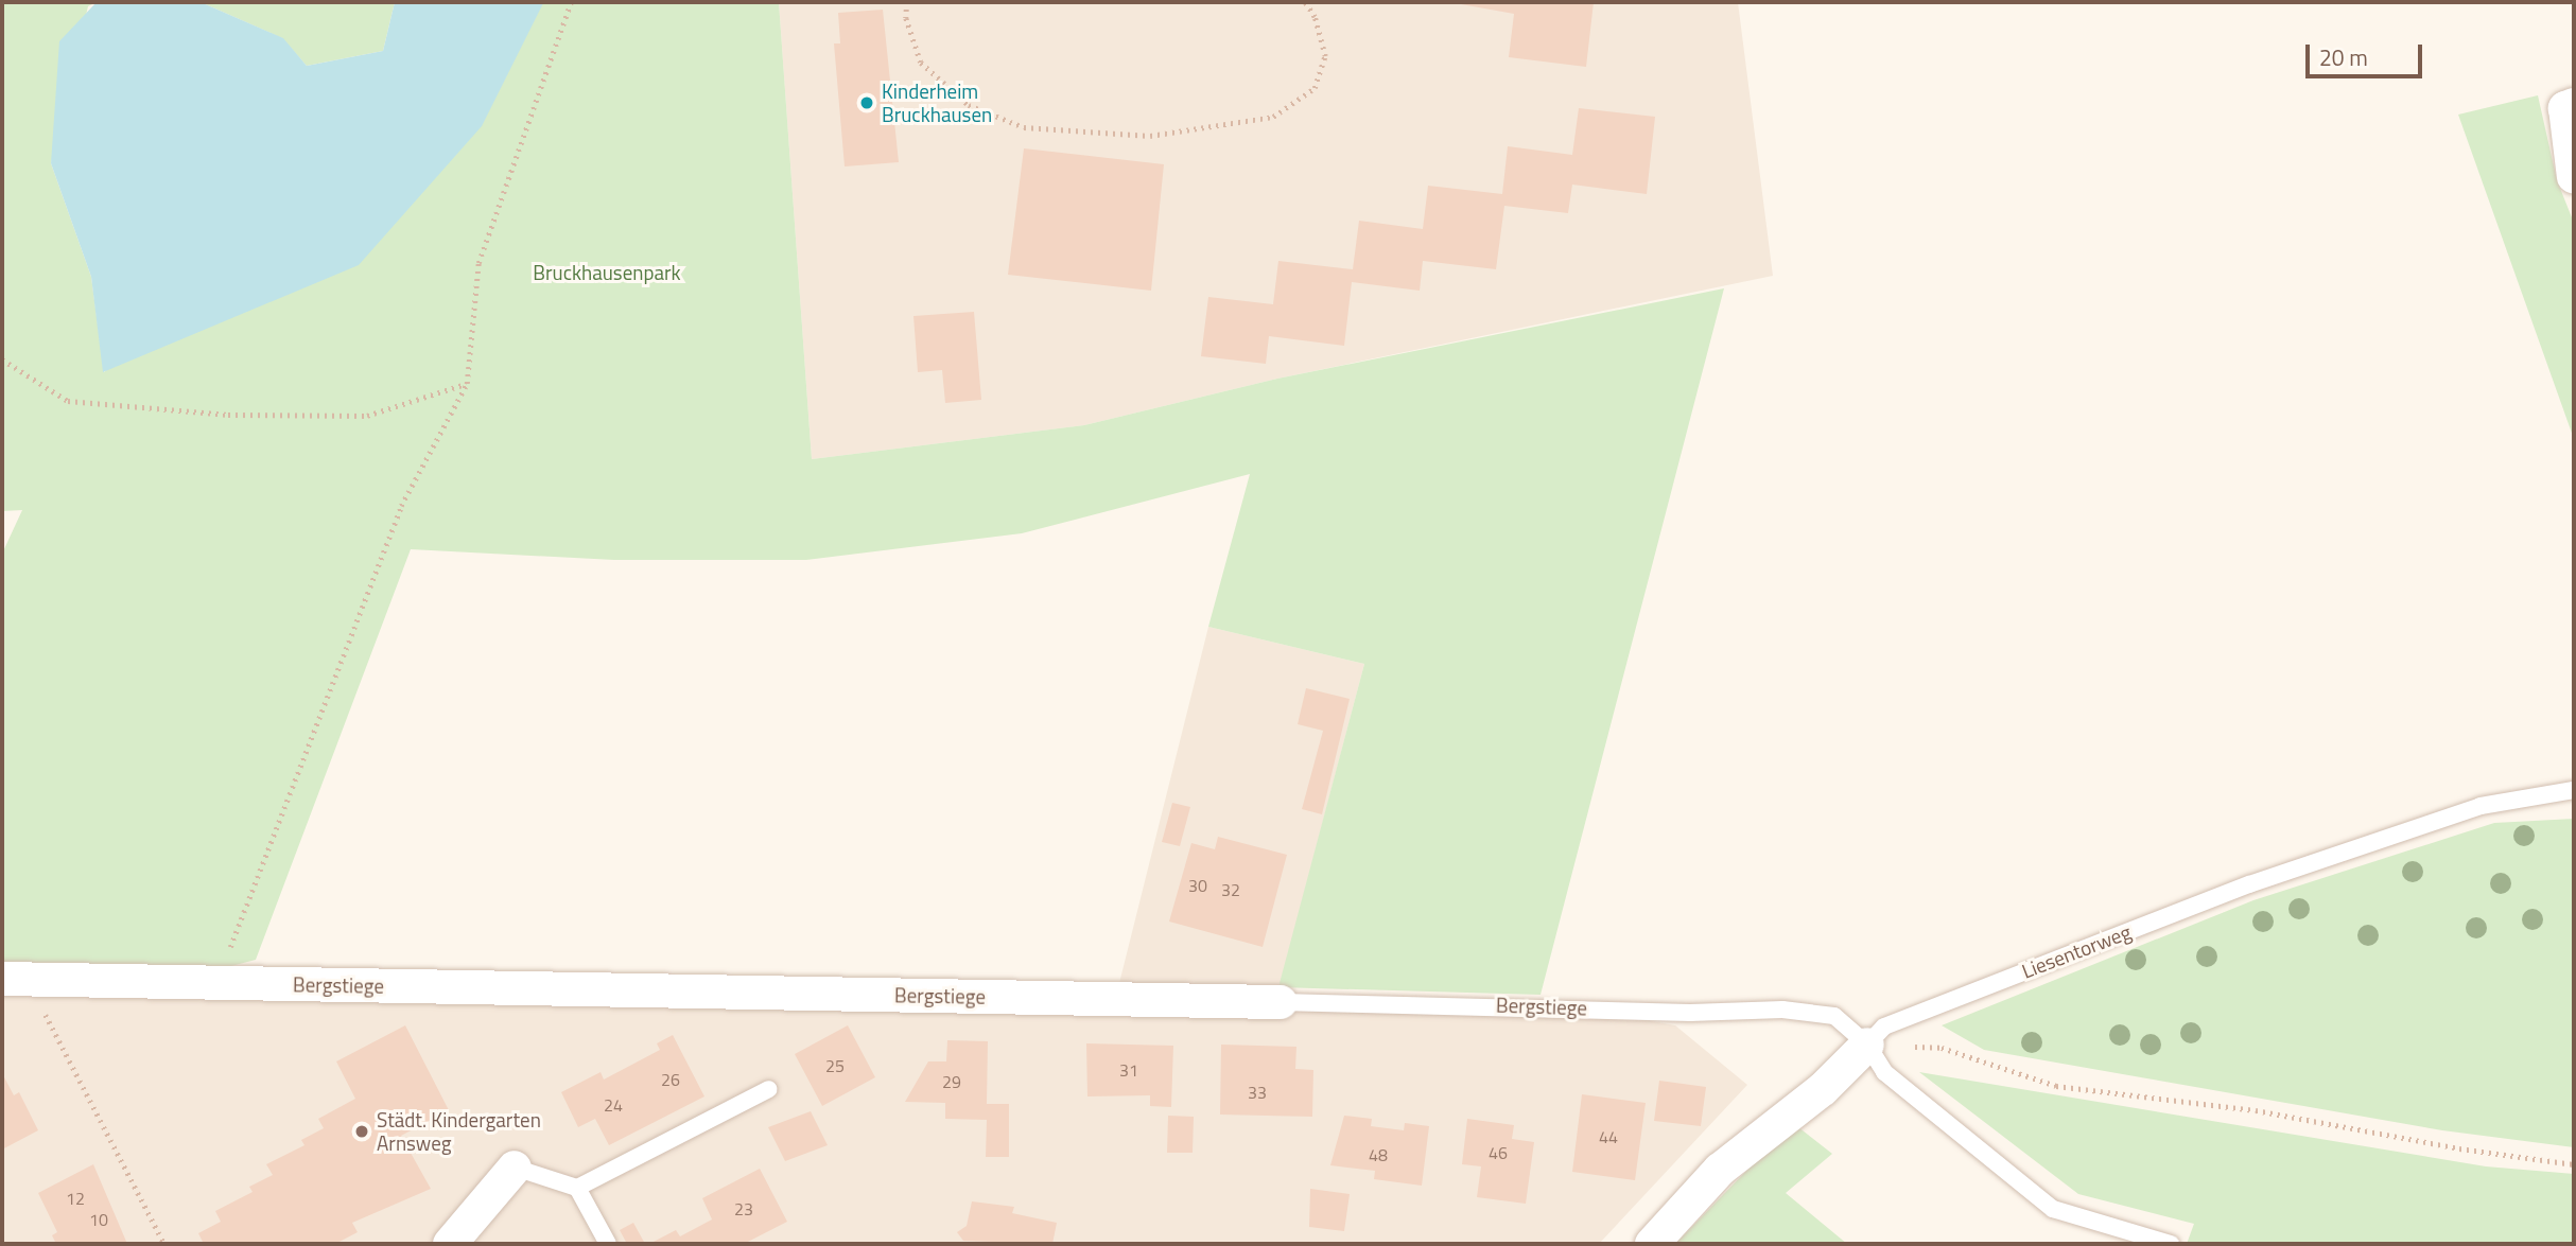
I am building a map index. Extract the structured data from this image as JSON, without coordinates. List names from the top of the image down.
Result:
{
  "streets": {
    "street": ["Liesentorweg", "Bergstiege"]
  },
  "crossings": [
    ["Liesentorweg", "Bergstiege"]
  ],
  "parks": ["Bruckhausenpark"],
  "places": ["Kinderheim Bruckhausen", "Städt. Kindergarten Arnsweg"],
  "house_numbers": [
    "30",
    "32",
    "25",
    "31",
    "26",
    "29",
    "33",
    "24",
    "44",
    "46",
    "48",
    "12",
    "23",
    "10"
  ],
  "scale_bar": "20 m"
}
